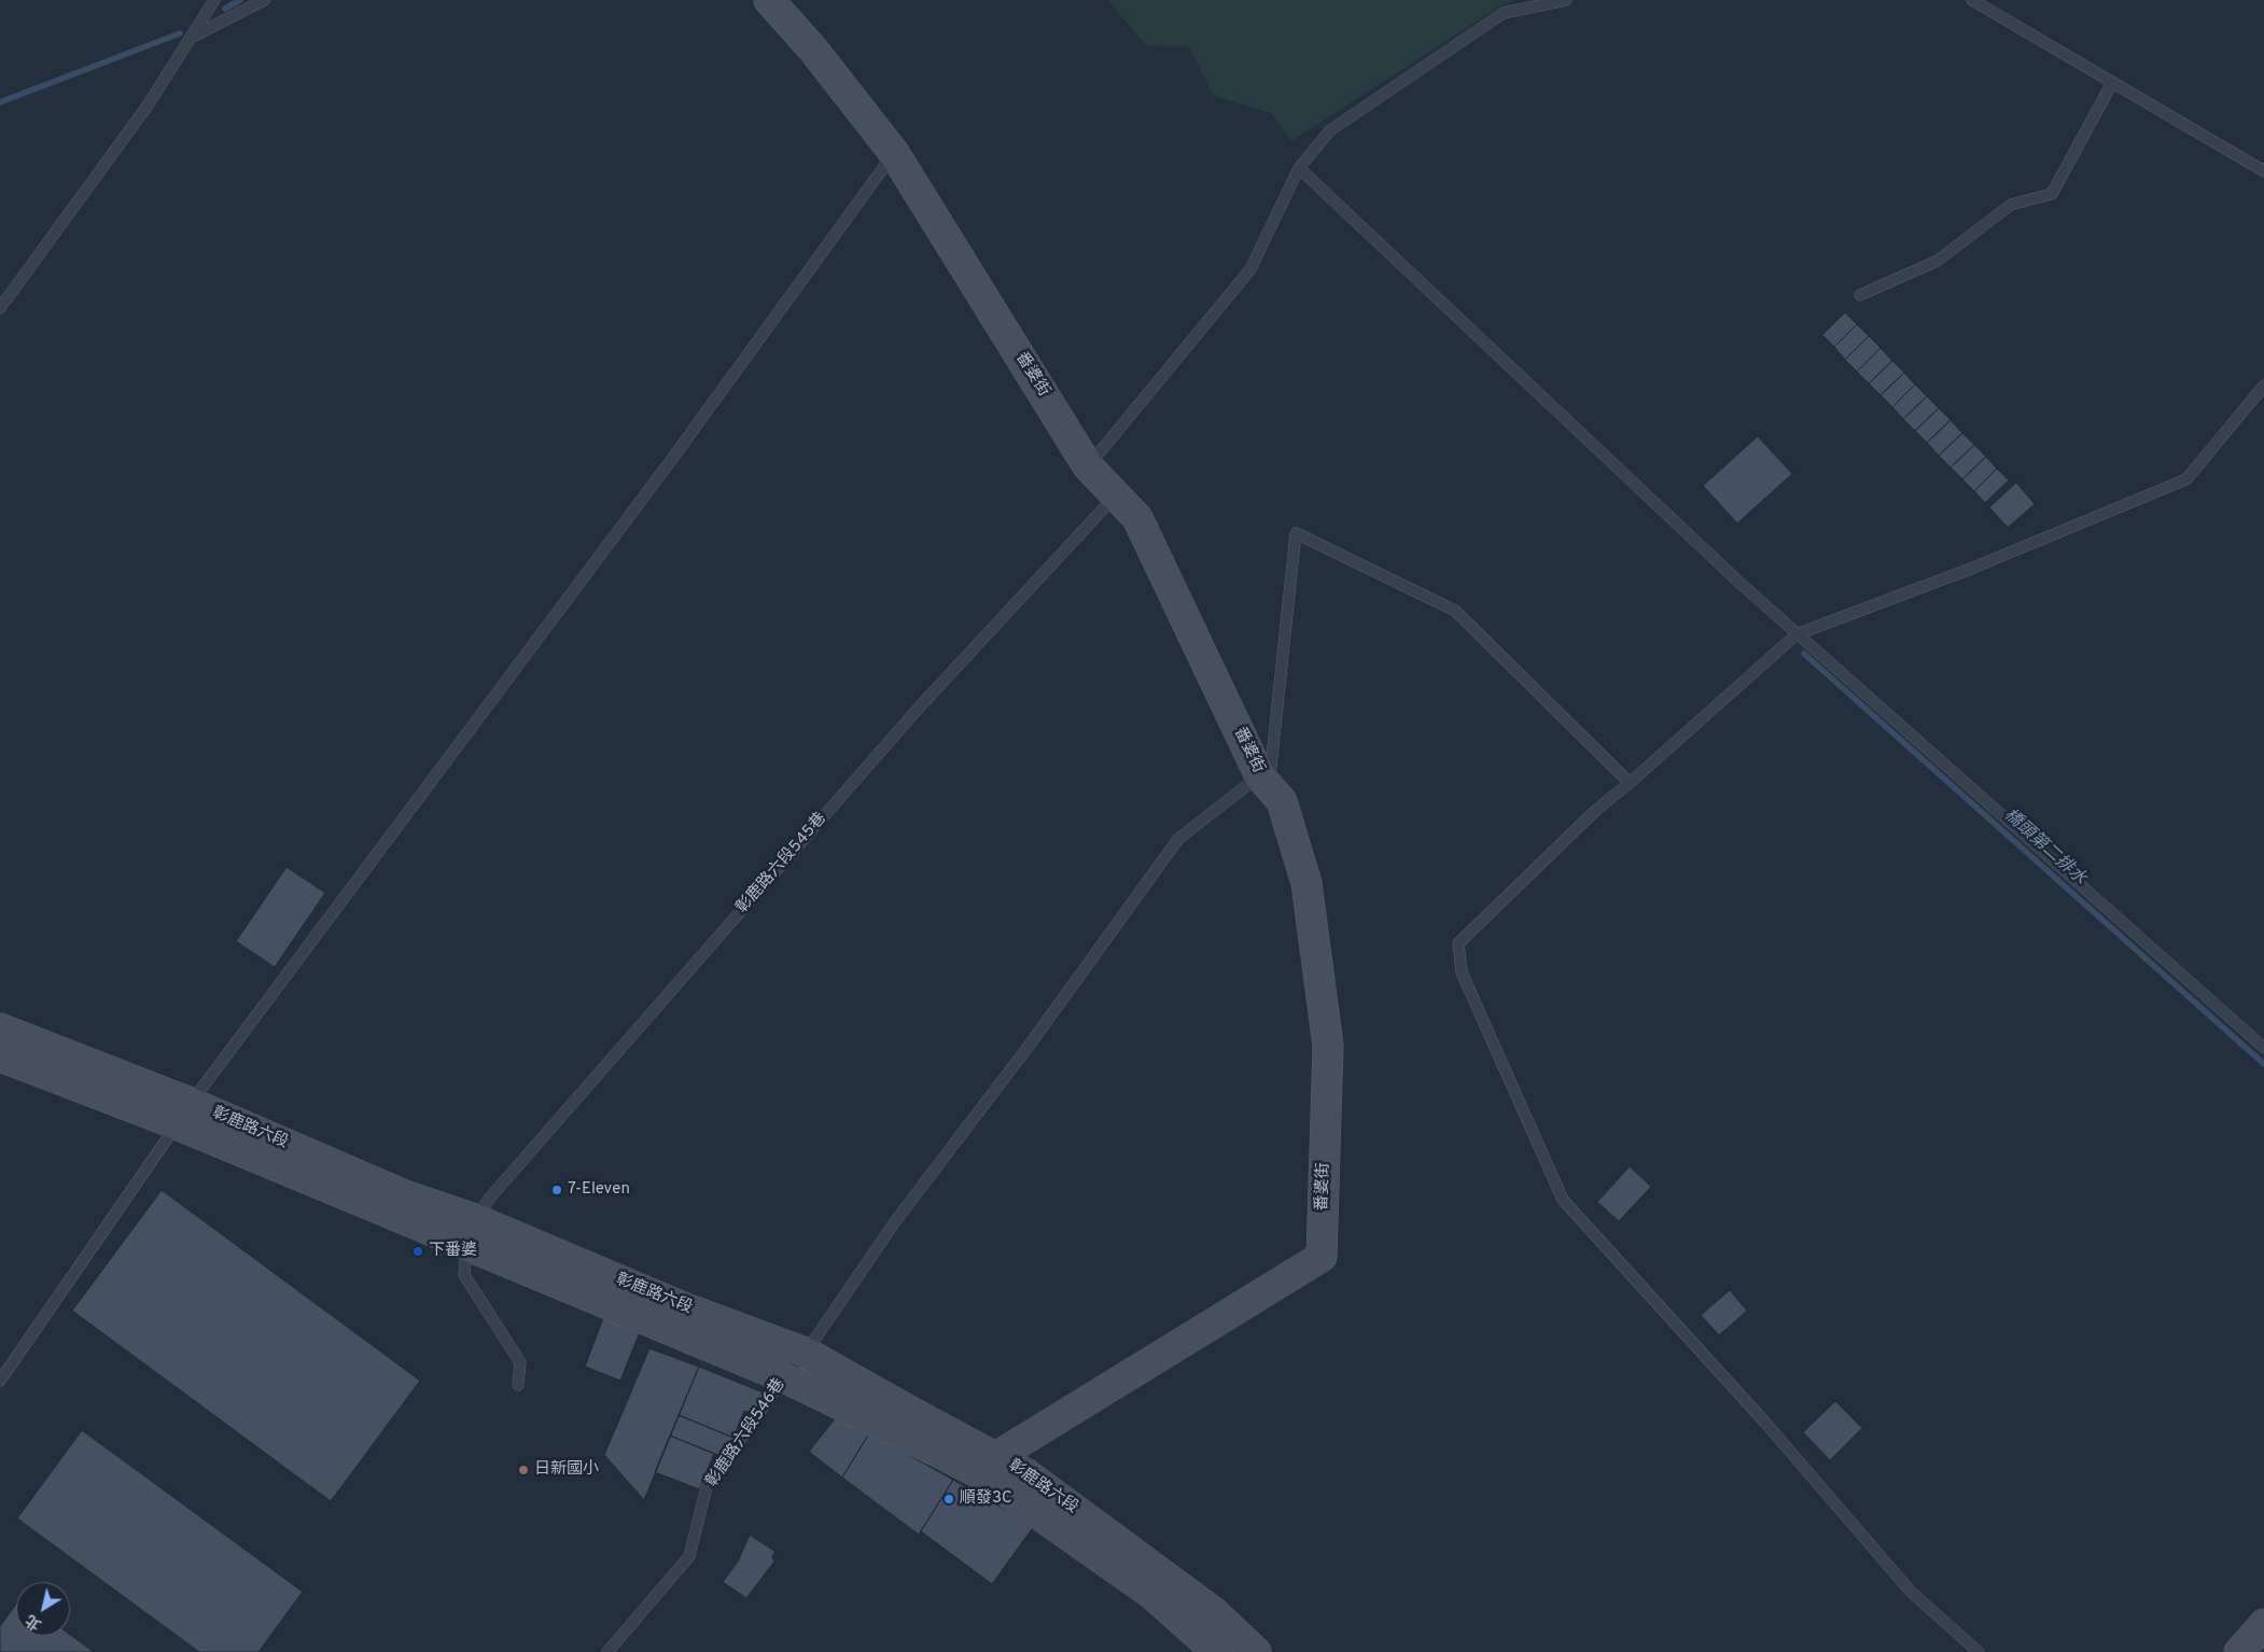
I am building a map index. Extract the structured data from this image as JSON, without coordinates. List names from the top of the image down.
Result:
{
  "streets": {
    "main road": ["番婆街", "彰鹿路六段"],
    "lane": ["彰鹿路六段545巷", "彰鹿路六段546巷"]
  },
  "crossings": [
    ["番婆街", "彰鹿路六段545巷"],
    ["番婆街", "彰鹿路六段"],
    ["番婆街", "彰鹿路六段546巷"],
    ["彰鹿路六段545巷", "彰鹿路六段"],
    ["彰鹿路六段", "彰鹿路六段546巷"]
  ],
  "water": ["橋頭第二排水"],
  "places": [
    "7-Eleven",
    "下番婆",
    "日新國小",
    "順發3C"
  ],
  "north": "bottom left"
}
